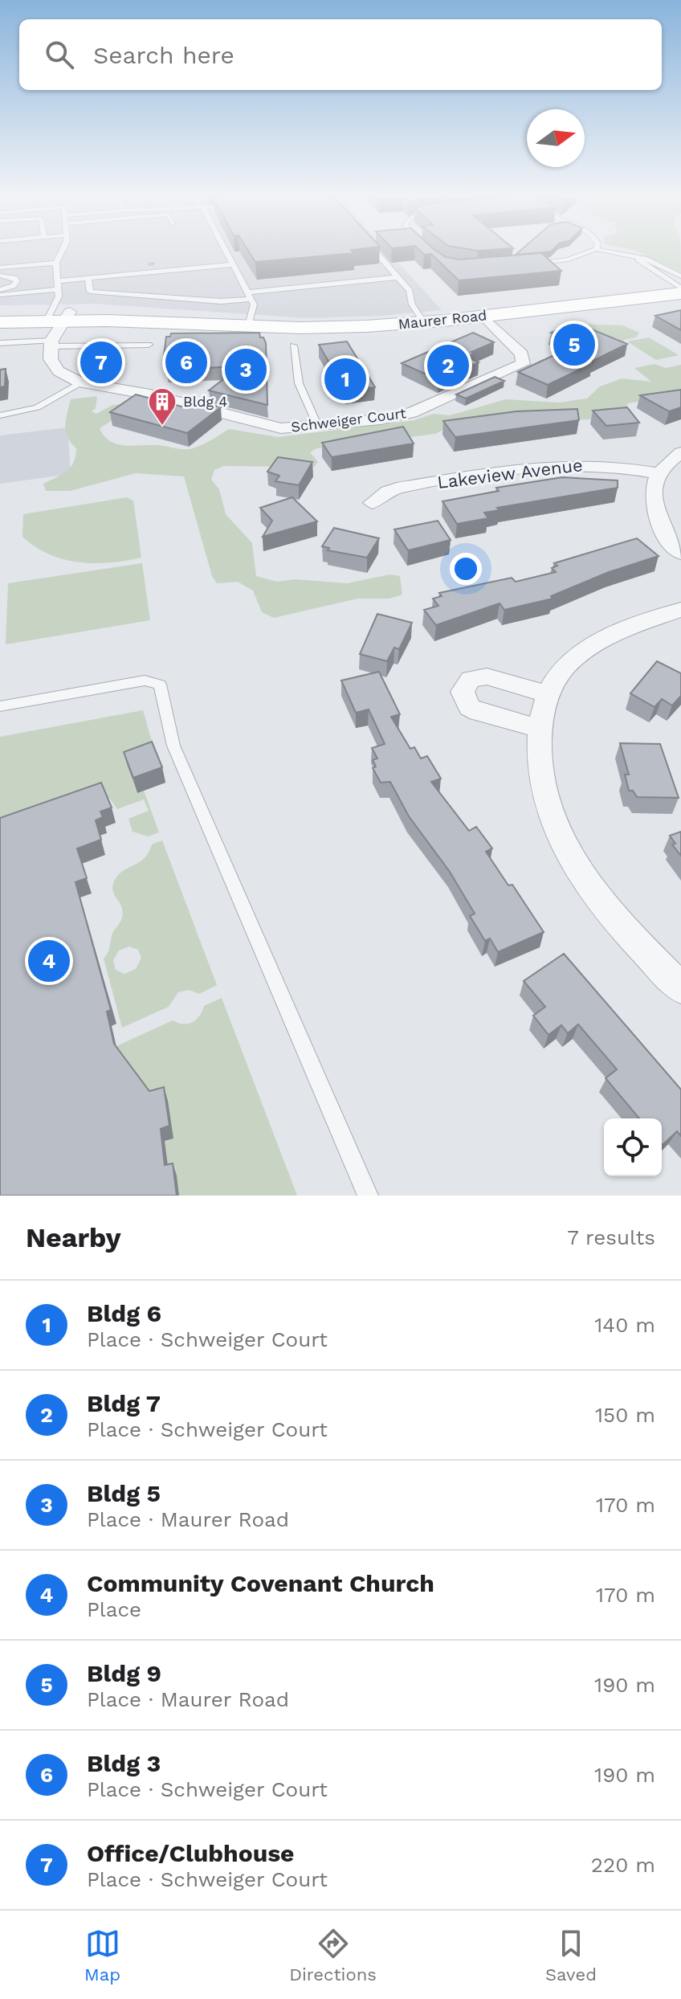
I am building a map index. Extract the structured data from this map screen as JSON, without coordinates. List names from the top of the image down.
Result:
{
  "streets": {
    "street": ["Maurer Road", "Schweiger Court", "Lakeview Avenue"]
  },
  "crossings": [
    ["Maurer Road", "Schweiger Court"]
  ],
  "places": {
    "building": ["Bldg 4"]
  },
  "north": "right",
  "page": {
    "search": "Search here",
    "pins": [
      "5",
      "6",
      "7",
      "2",
      "3",
      "1",
      "4"
    ],
    "heading": ["Nearby", "7 results"],
    "list": [
      {
        "mark": "1",
        "name": "Bldg 6",
        "note": "Place · Schweiger Court",
        "value": "140 m"
      },
      {
        "mark": "2",
        "name": "Bldg 7",
        "note": "Place · Schweiger Court",
        "value": "150 m"
      },
      {
        "mark": "3",
        "name": "Bldg 5",
        "note": "Place · Maurer Road",
        "value": "170 m"
      },
      {
        "mark": "4",
        "name": "Community Covenant Church",
        "note": "Place",
        "value": "170 m"
      },
      {
        "mark": "5",
        "name": "Bldg 9",
        "note": "Place · Maurer Road",
        "value": "190 m"
      },
      {
        "mark": "6",
        "name": "Bldg 3",
        "note": "Place · Schweiger Court",
        "value": "190 m"
      },
      {
        "mark": "7",
        "name": "Office/Clubhouse",
        "note": "Place · Schweiger Court",
        "value": "220 m"
      }
    ],
    "nav": ["Map", "Directions", "Saved"]
  }
}
